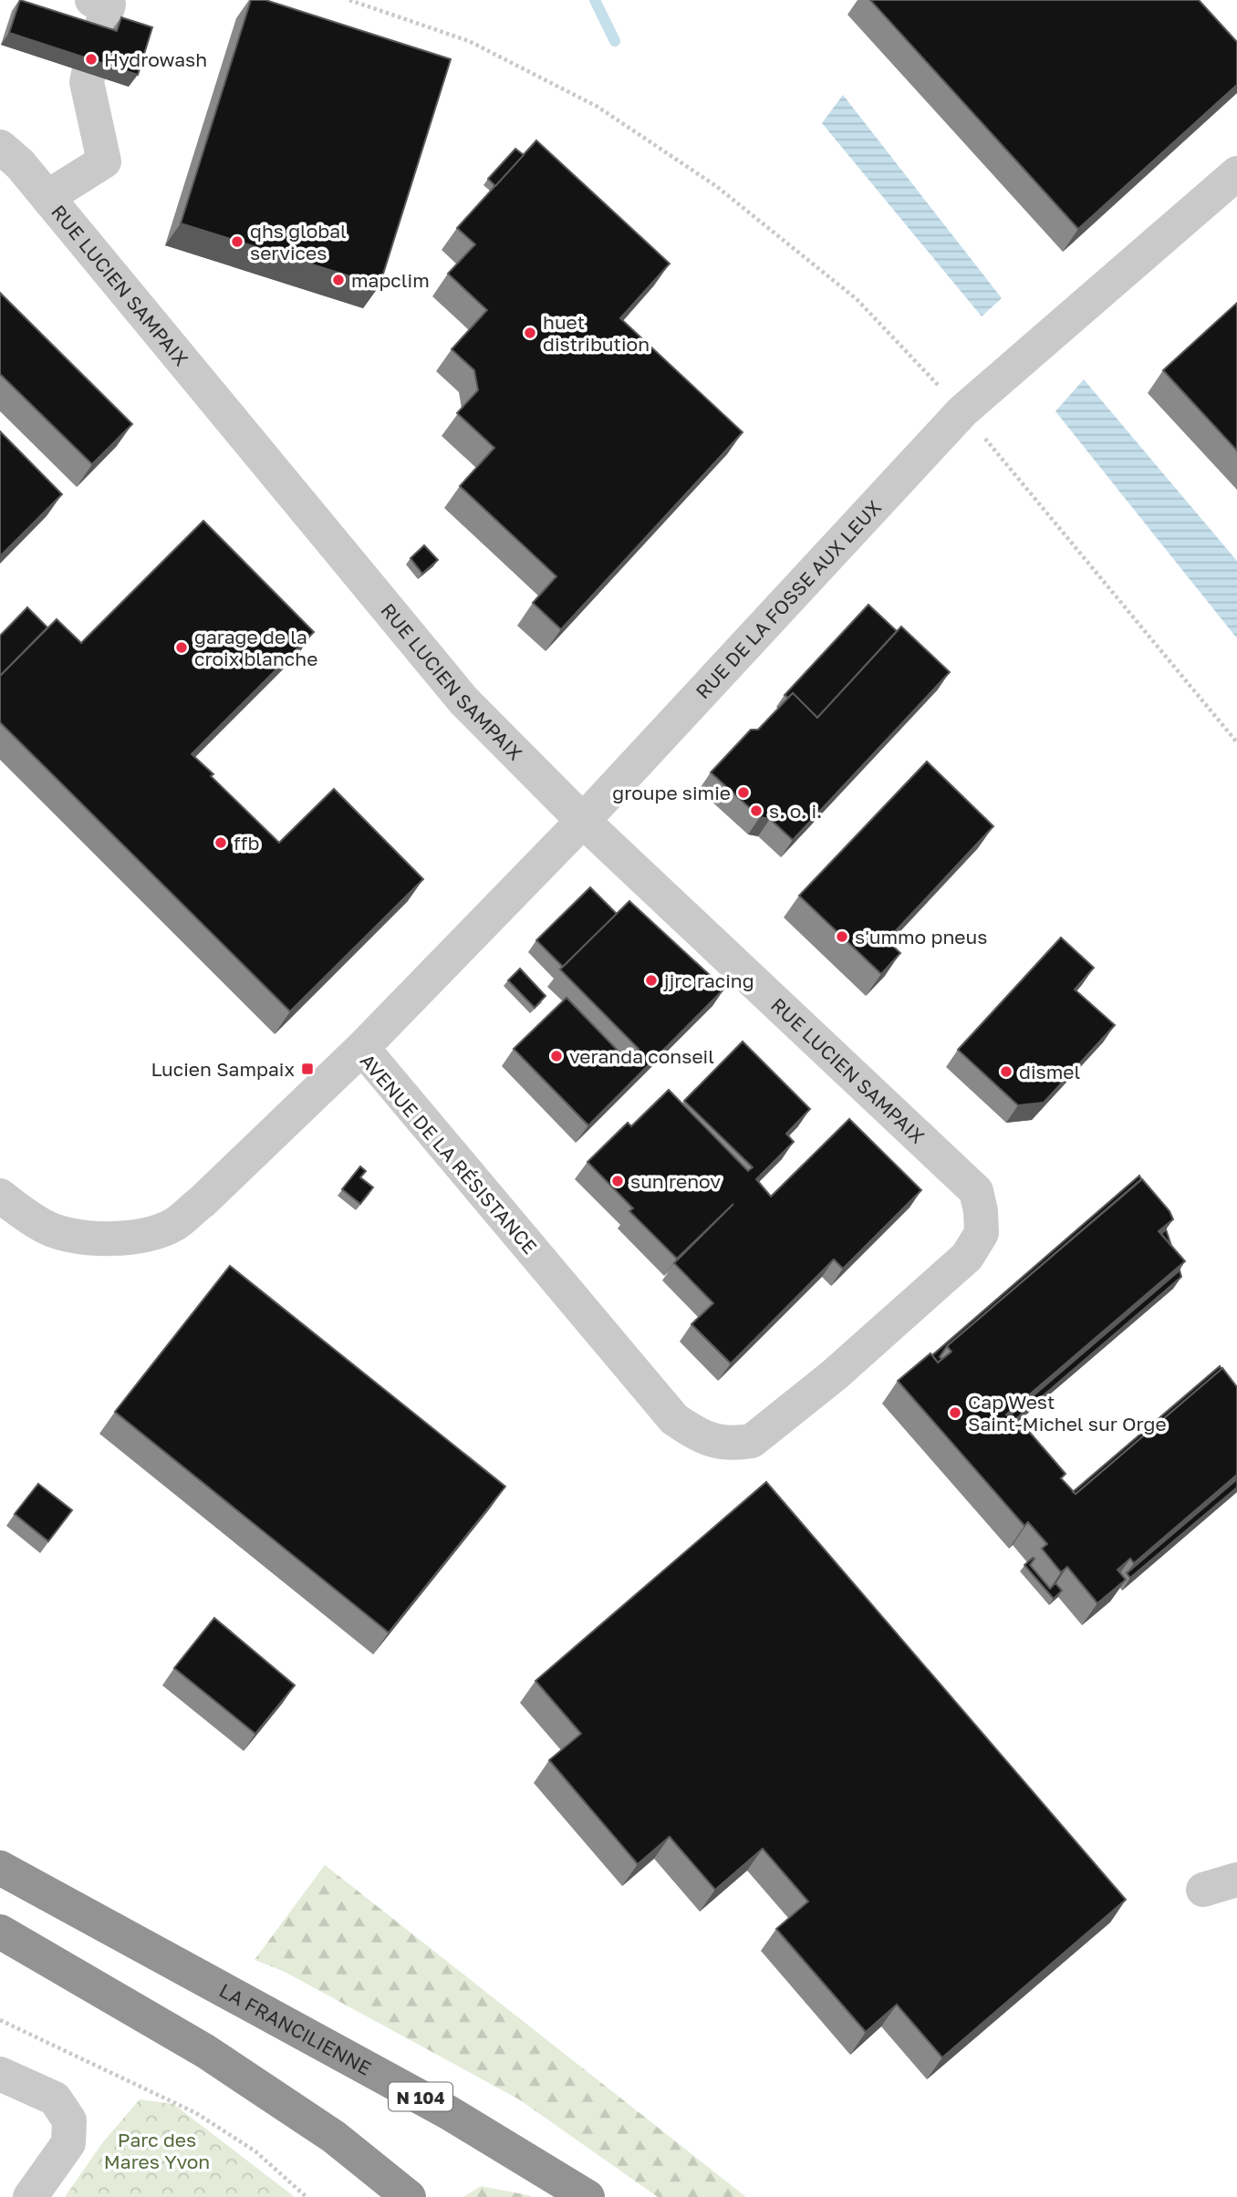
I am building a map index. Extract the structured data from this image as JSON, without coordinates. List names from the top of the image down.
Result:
{
  "streets": {
    "highway": ["LA FRANCILIENNE", "N 104"],
    "street": ["RUE LUCIEN SAMPAIX", "RUE DE LA FOSSE AUX LEUX", "AVENUE DE LA RÉSISTANCE"]
  },
  "crossings": [
    ["RUE LUCIEN SAMPAIX", "RUE DE LA FOSSE AUX LEUX"],
    ["RUE LUCIEN SAMPAIX", "AVENUE DE LA RÉSISTANCE"],
    ["RUE DE LA FOSSE AUX LEUX", "AVENUE DE LA RÉSISTANCE"]
  ],
  "parks": ["Parc des Mares Yvon"],
  "places": {
    "other": [
      "Hydrowash",
      "qhs global services",
      "mapclim",
      "huet distribution",
      "garage de la croix blanche",
      "groupe simie",
      "s. o. i.",
      "ffb",
      "s'ummo pneus",
      "jjrc racing",
      "veranda conseil",
      "dismel",
      "sun renov",
      "Cap West Saint-Michel sur Orge"
    ],
    "transit": ["Lucien Sampaix"]
  }
}
